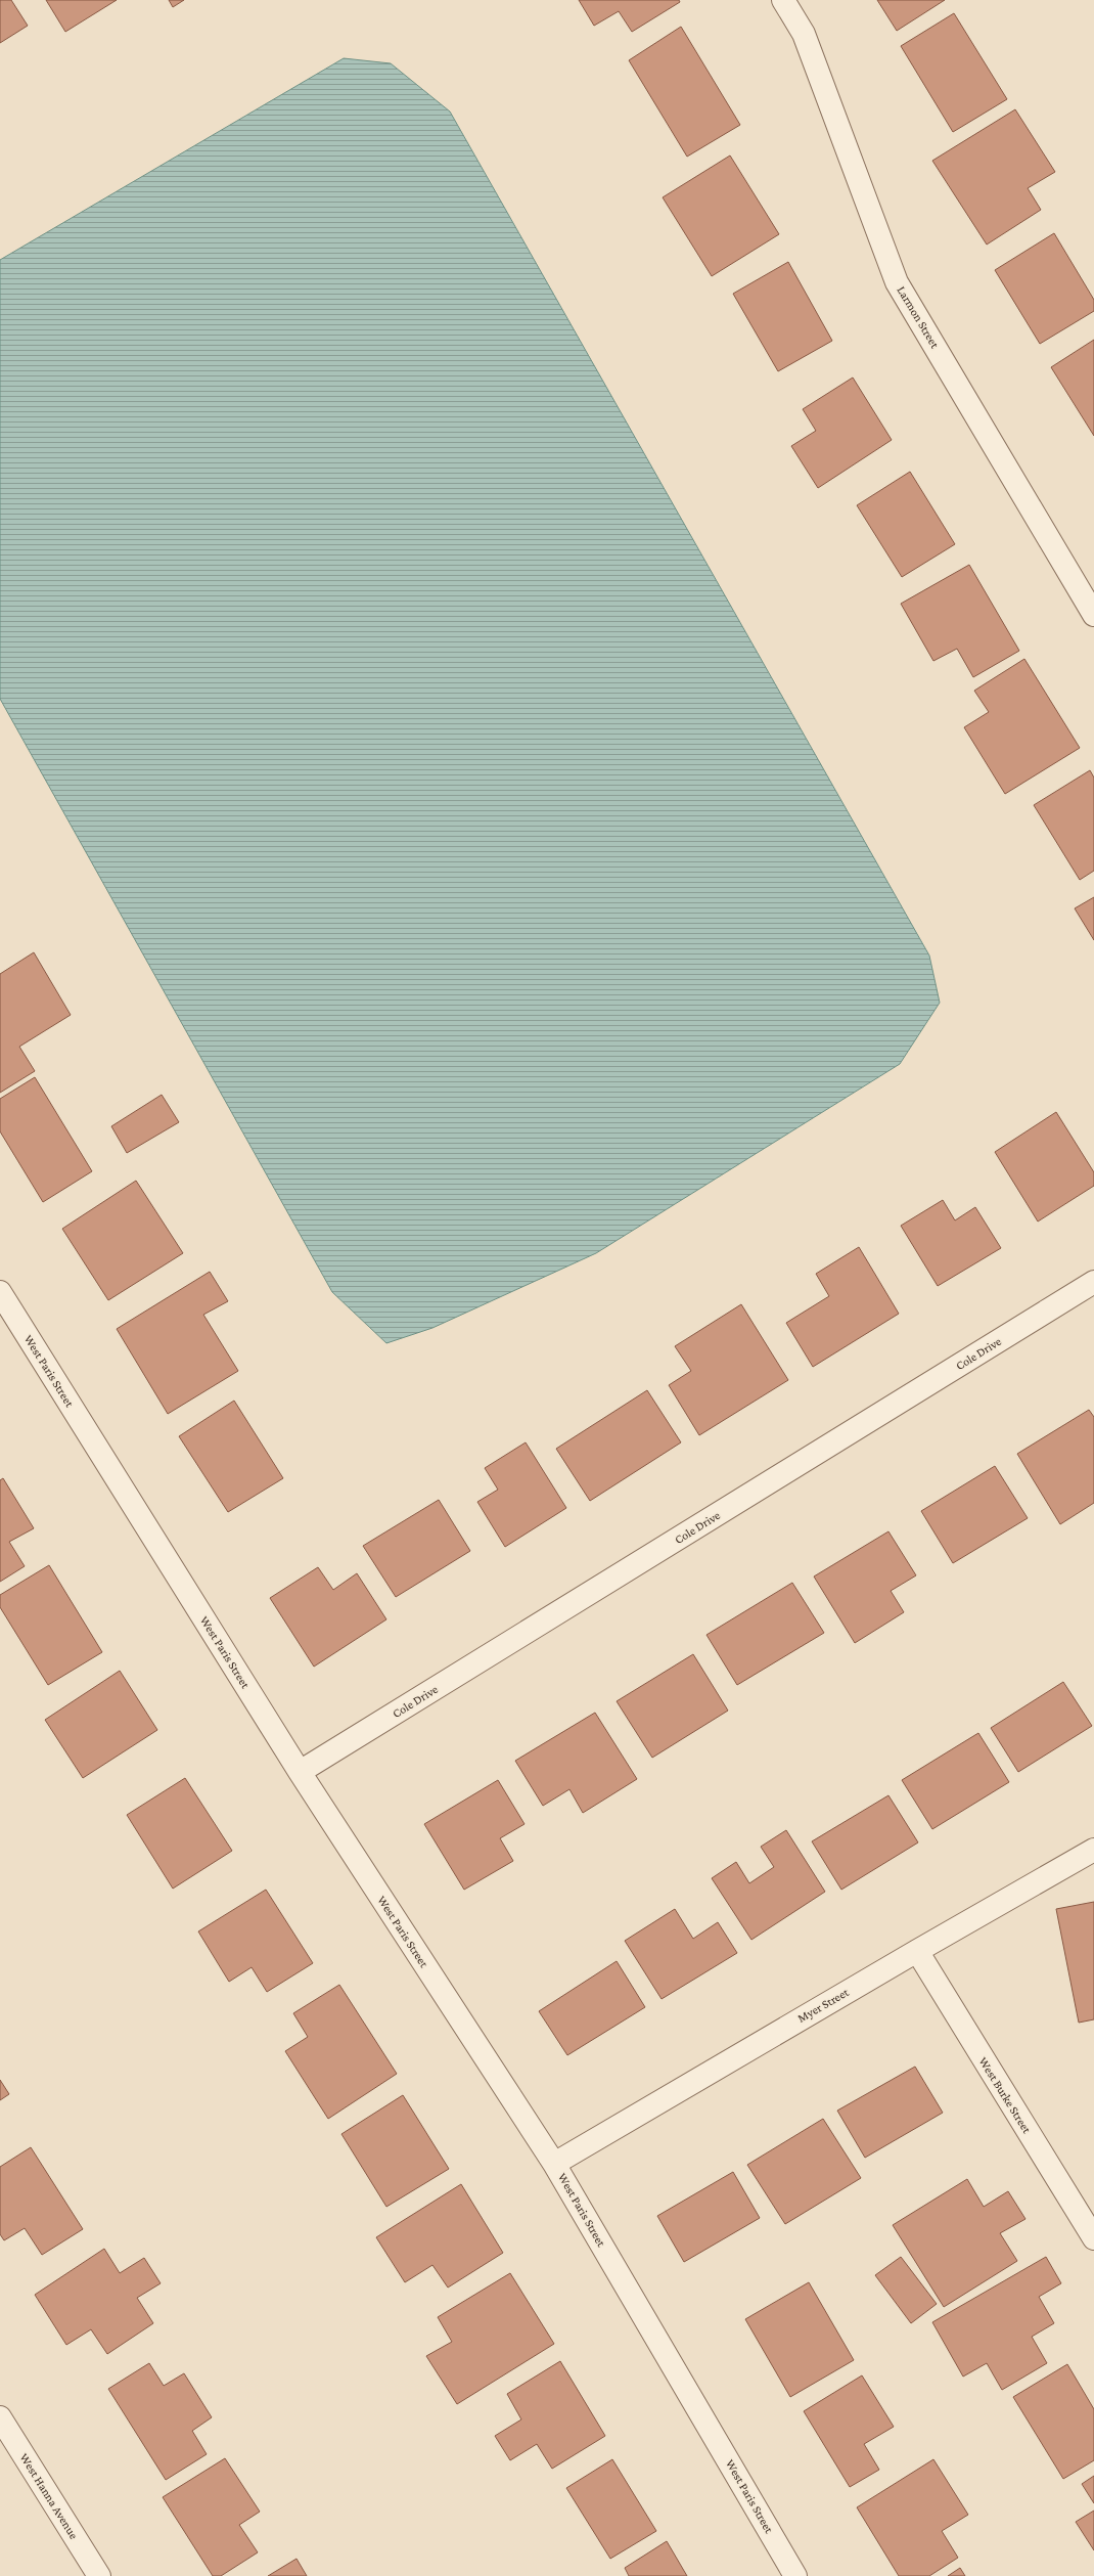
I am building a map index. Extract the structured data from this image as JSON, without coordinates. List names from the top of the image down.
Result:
{
  "streets": {
    "street": [
      "Larmon Street",
      "Cole Drive",
      "West Paris Street",
      "Myer Street",
      "West Burke Street",
      "West Hanna Avenue"
    ]
  },
  "crossings": [
    ["Cole Drive", "West Paris Street"],
    ["West Paris Street", "Myer Street"],
    ["Myer Street", "West Burke Street"]
  ]
}
